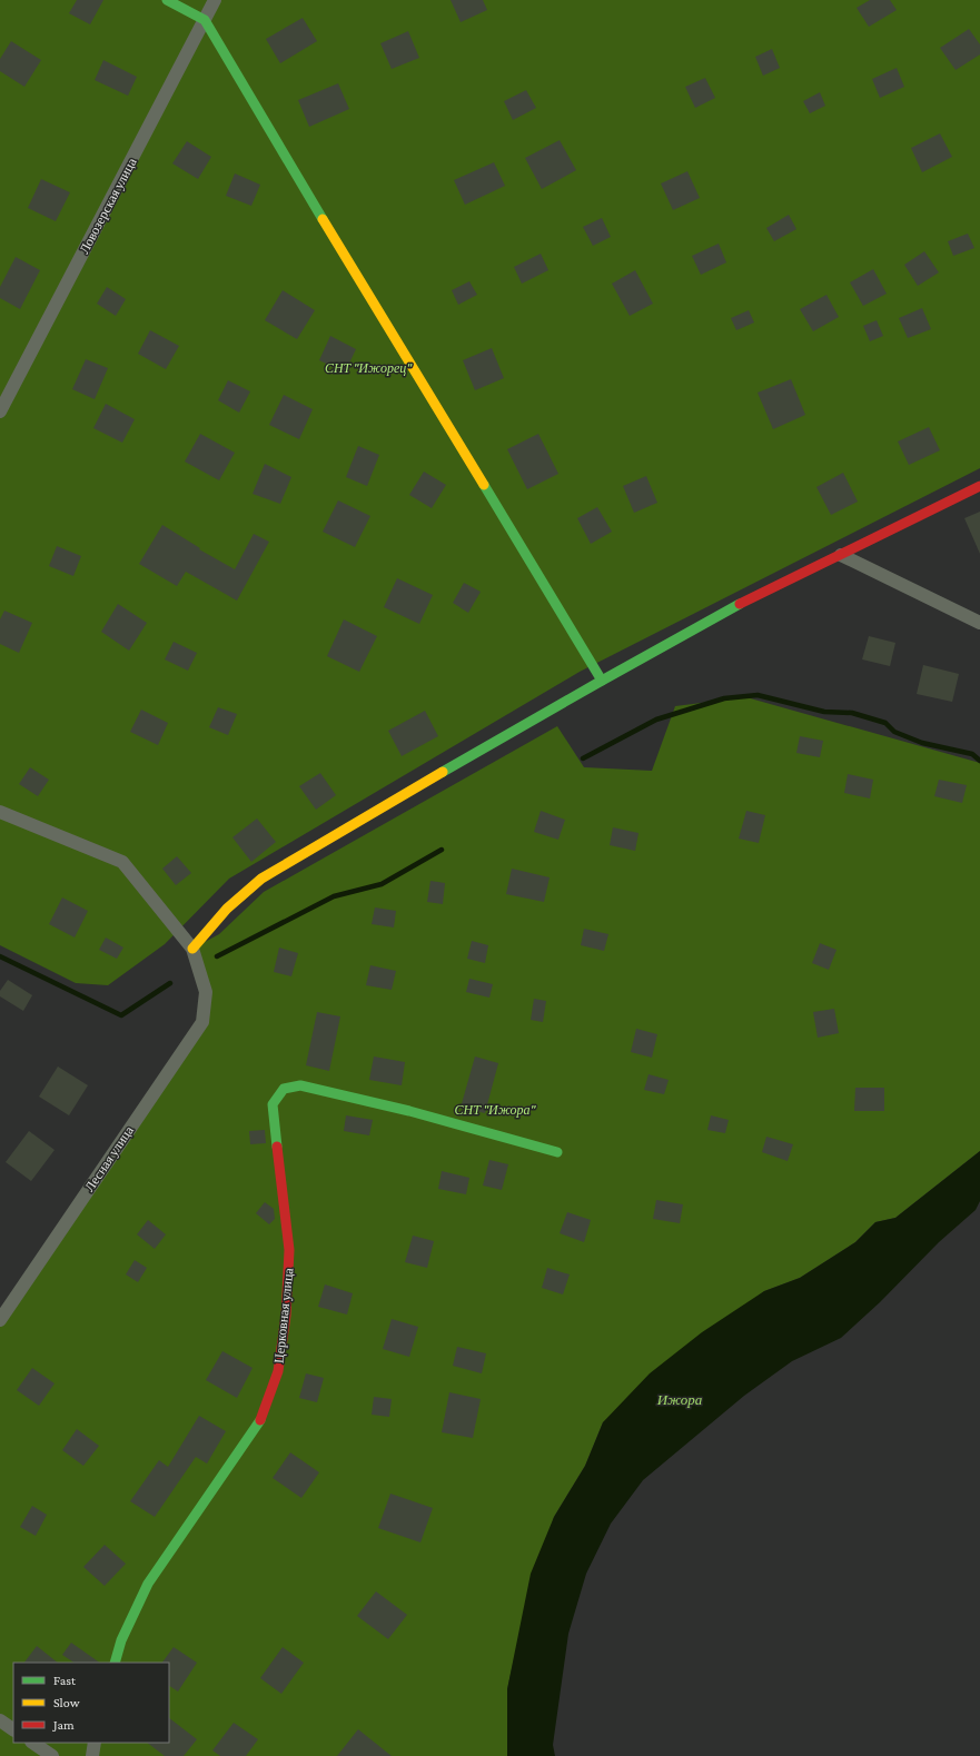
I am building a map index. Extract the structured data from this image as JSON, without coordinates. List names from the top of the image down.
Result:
{
  "streets": {
    "street": ["Ловозерская улица", "Лесная улица", "Церковная улица"]
  },
  "water": ["Ижора"],
  "parks": ["СНТ \"Ижорец\"", "СНТ \"Ижора\""],
  "legend": ["Fast", "Slow", "Jam"]
}
